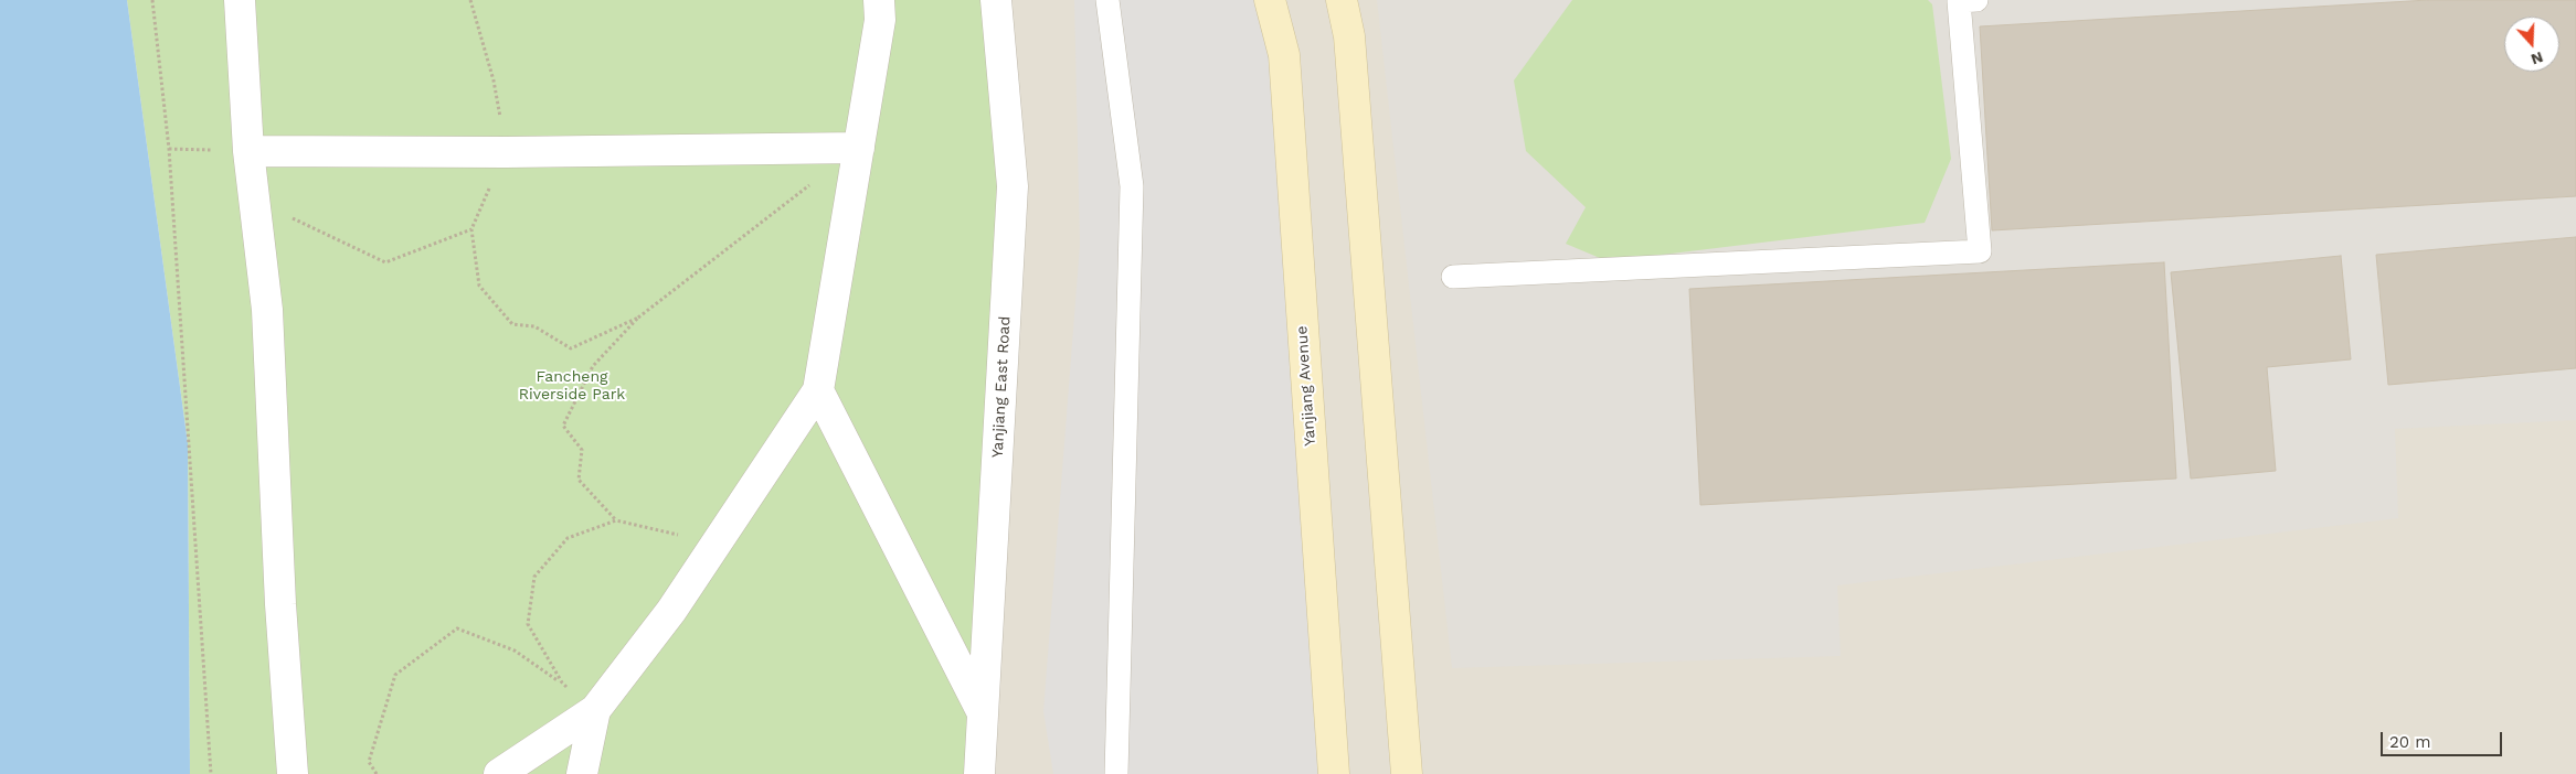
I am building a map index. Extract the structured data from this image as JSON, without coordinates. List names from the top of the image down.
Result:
{
  "streets": {
    "main road": ["Yanjiang Avenue"],
    "street": ["Yanjiang East Road"]
  },
  "parks": ["Fancheng Riverside Park"],
  "scale_bar": "20 m",
  "north": "bottom"
}
